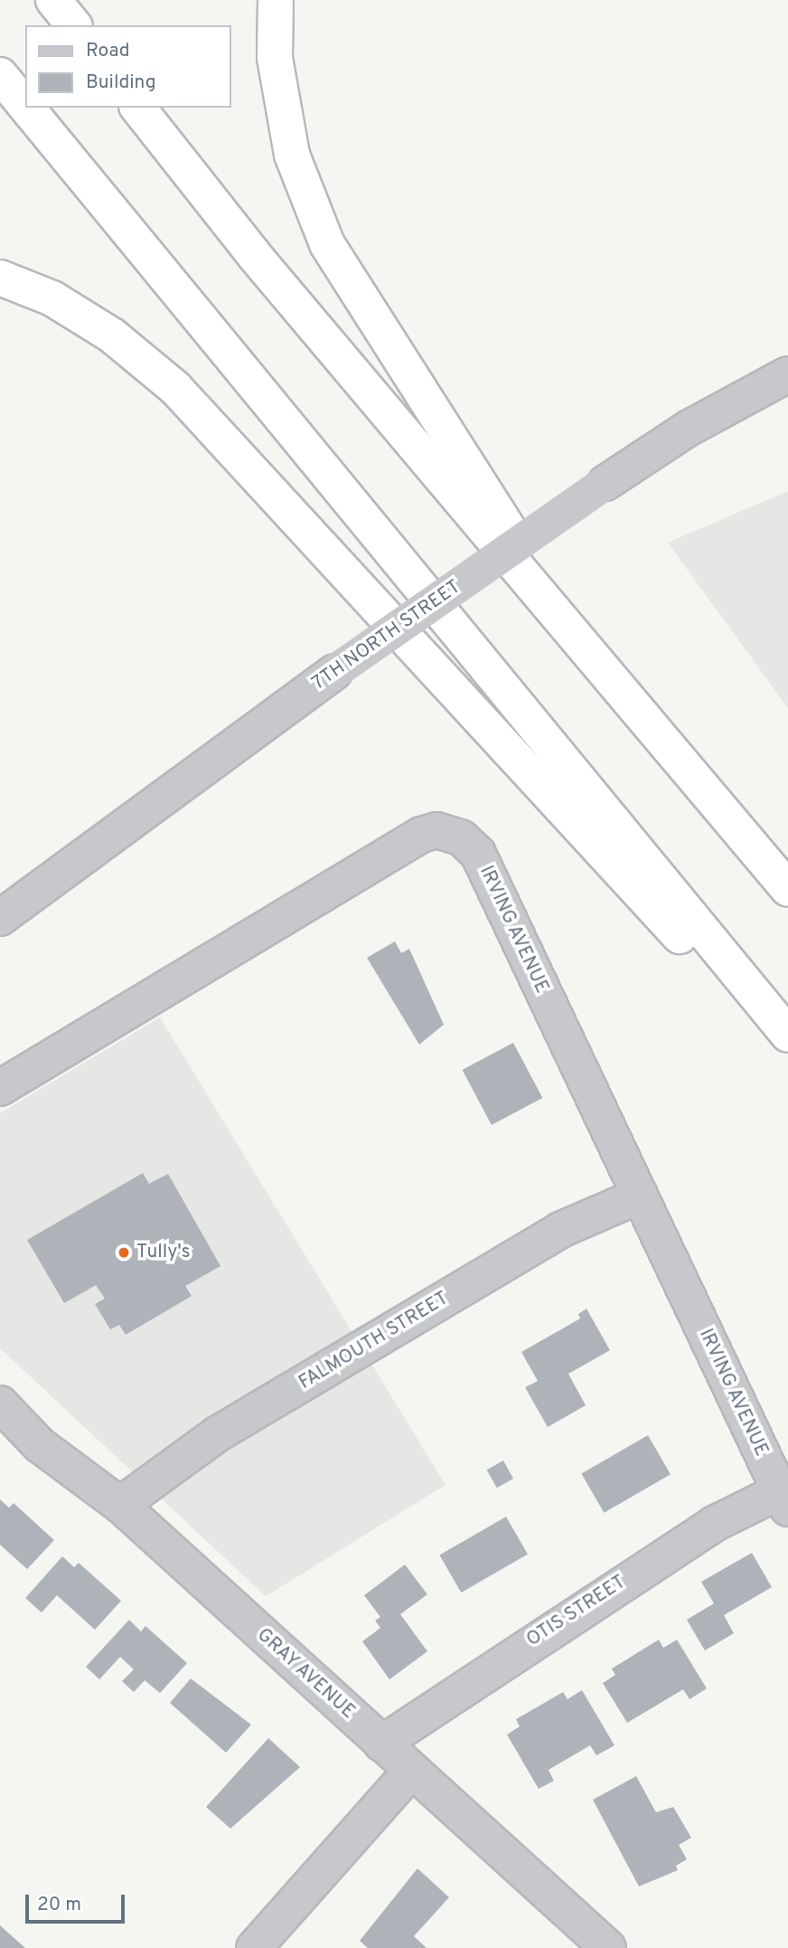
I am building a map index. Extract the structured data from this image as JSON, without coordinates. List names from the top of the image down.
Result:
{
  "streets": {
    "street": [
      "7TH NORTH STREET",
      "IRVING AVENUE",
      "FALMOUTH STREET",
      "OTIS STREET",
      "GRAY AVENUE"
    ]
  },
  "crossings": [
    ["IRVING AVENUE", "FALMOUTH STREET"],
    ["IRVING AVENUE", "OTIS STREET"],
    ["FALMOUTH STREET", "GRAY AVENUE"],
    ["OTIS STREET", "GRAY AVENUE"]
  ],
  "places": ["Tully's"],
  "legend": ["Road", "Building"],
  "scale_bar": "20 m"
}
